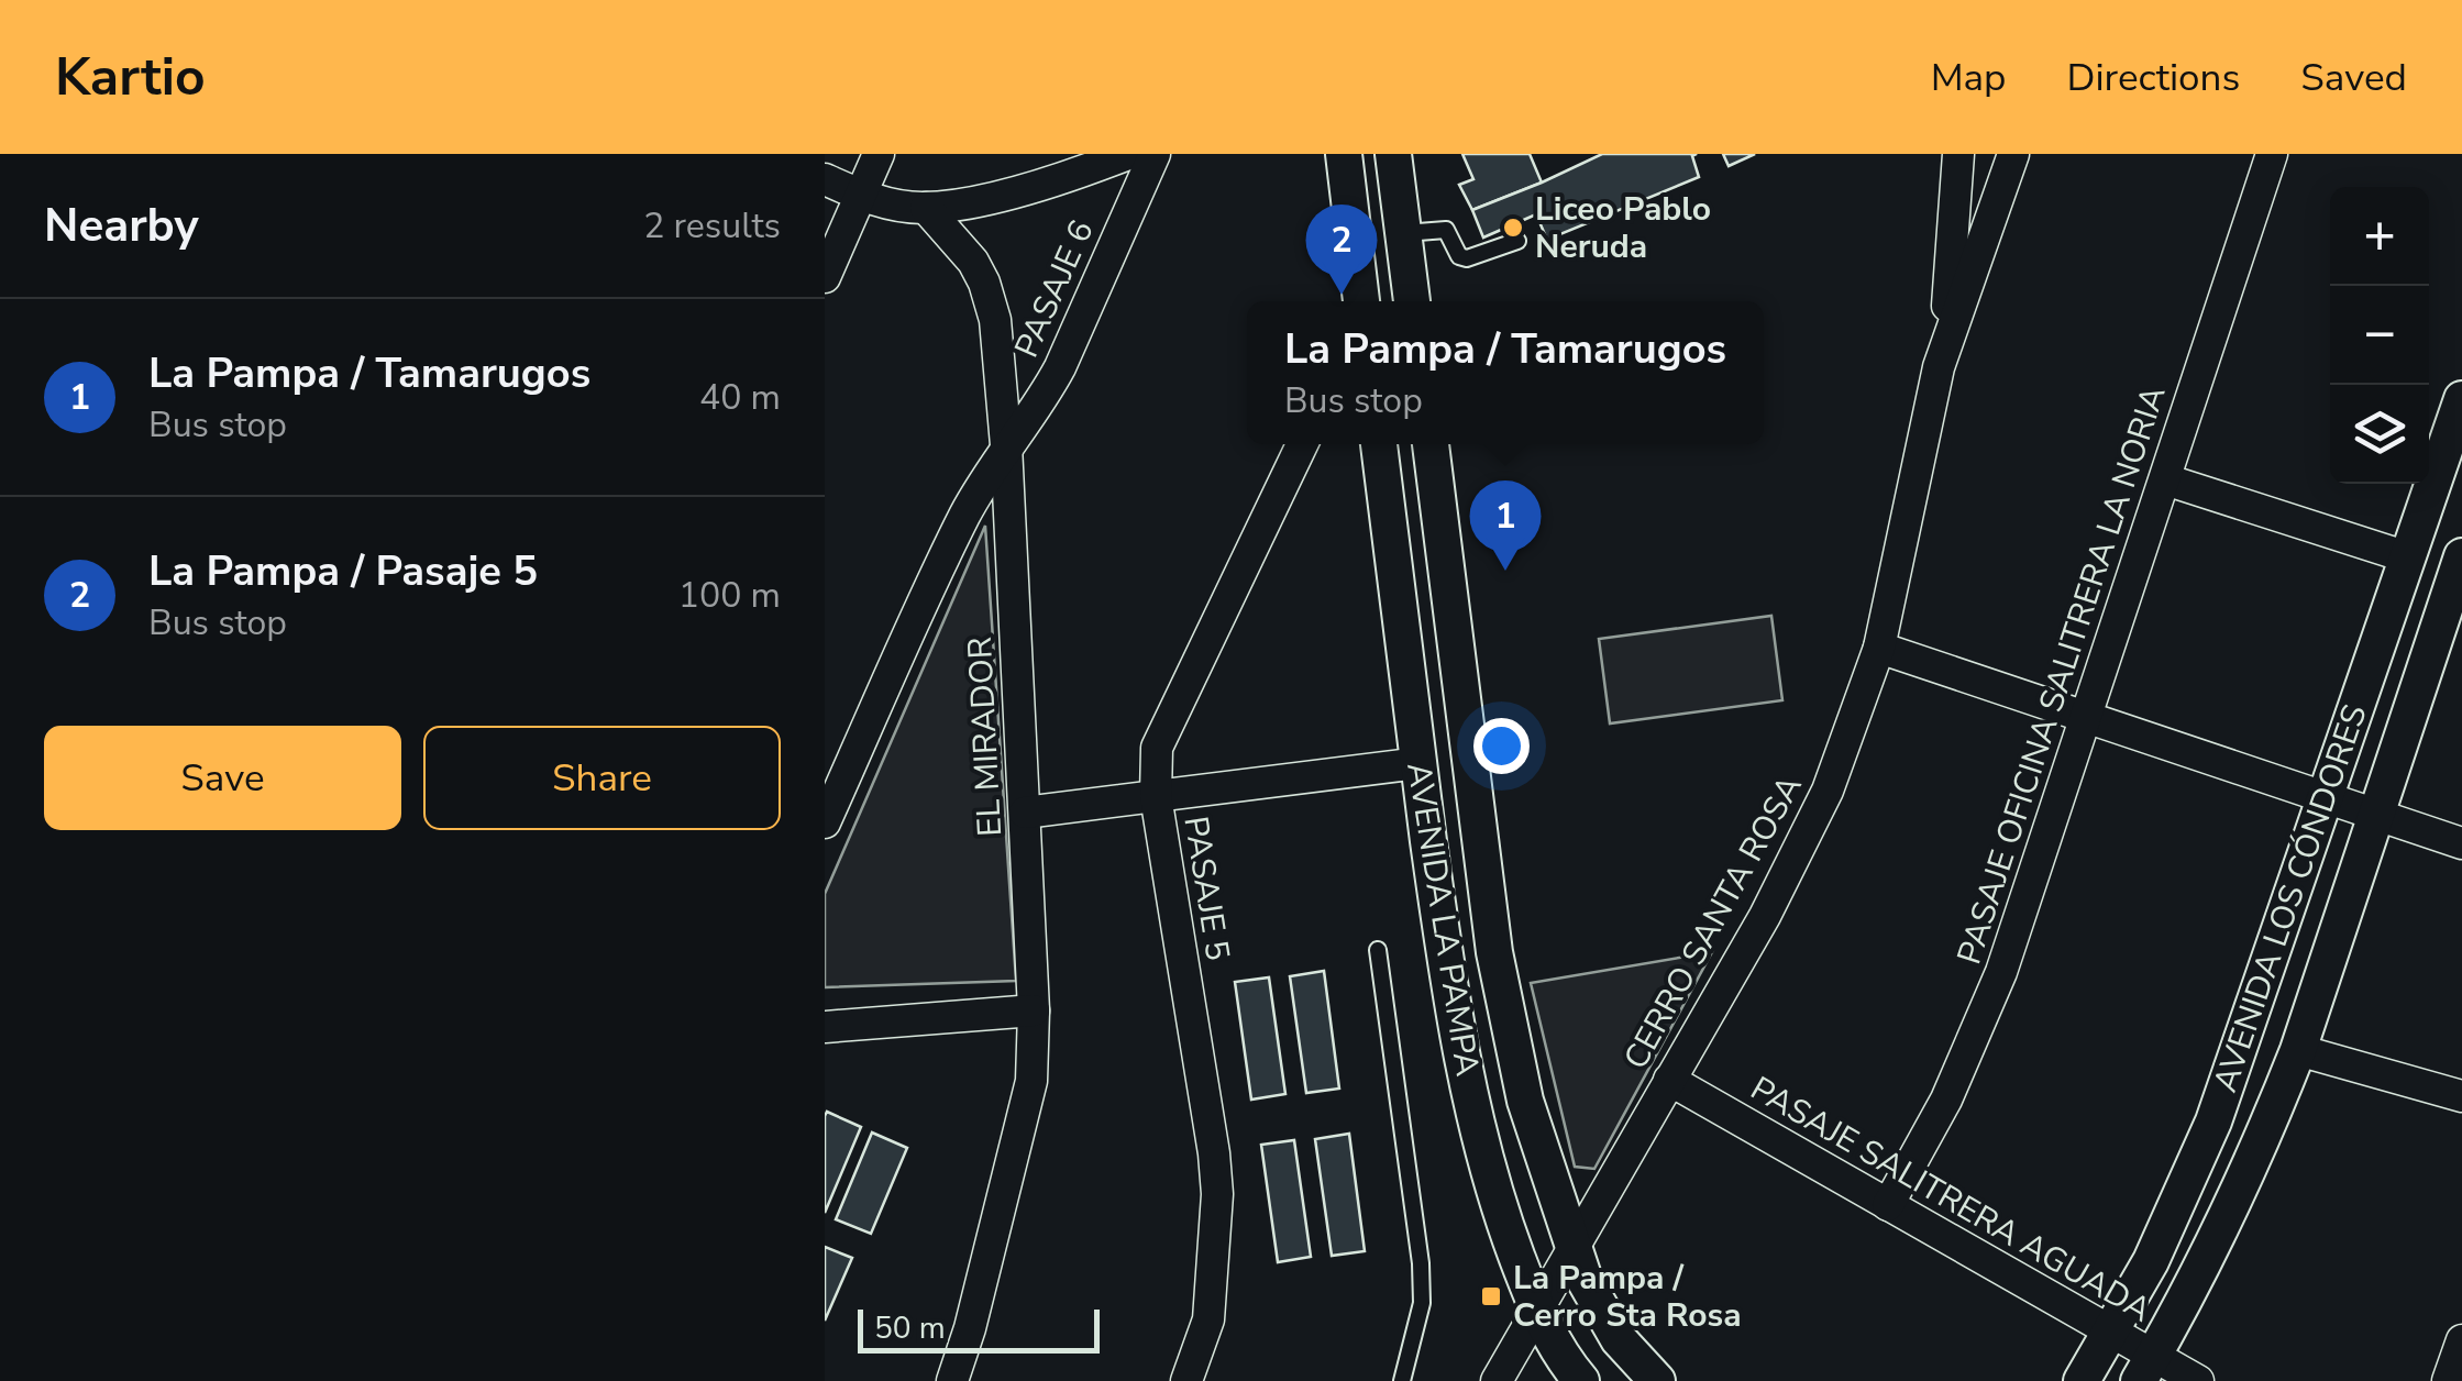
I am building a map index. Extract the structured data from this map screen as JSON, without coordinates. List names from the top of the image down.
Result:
{
  "streets": {
    "street": [
      "PASAJE 6",
      "PASAJE OFICINA SALITRERA LA NORIA",
      "EL MIRADOR",
      "PASAJE 5",
      "AVENIDA LOS CÓNDORES",
      "AVENIDA LA PAMPA",
      "CERRO SANTA ROSA",
      "PASAJE SALITRERA AGUADA"
    ]
  },
  "crossings": [
    ["PASAJE 6", "EL MIRADOR"],
    ["PASAJE OFICINA SALITRERA LA NORIA", "PASAJE SALITRERA AGUADA"],
    ["AVENIDA LOS CÓNDORES", "PASAJE SALITRERA AGUADA"],
    ["AVENIDA LA PAMPA", "CERRO SANTA ROSA"],
    ["CERRO SANTA ROSA", "PASAJE SALITRERA AGUADA"]
  ],
  "places": {
    "other": ["Liceo Pablo Neruda"],
    "transit": ["La Pampa / Cerro Sta Rosa"]
  },
  "scale_bar": "50 m",
  "page": {
    "header": "Kartio",
    "nav": ["Map", "Directions", "Saved"],
    "heading": ["Nearby", "2 results"],
    "map_buttons": ["+", "−"],
    "pins": ["2", "1"],
    "list": [
      {
        "mark": "1",
        "name": "La Pampa / Tamarugos",
        "note": "Bus stop",
        "value": "40 m"
      },
      {
        "mark": "2",
        "name": "La Pampa / Pasaje 5",
        "note": "Bus stop",
        "value": "100 m"
      }
    ],
    "popup": ["La Pampa / Tamarugos", "Bus stop"],
    "buttons": ["Save", "Share"],
    "scale": "50 m"
  }
}
